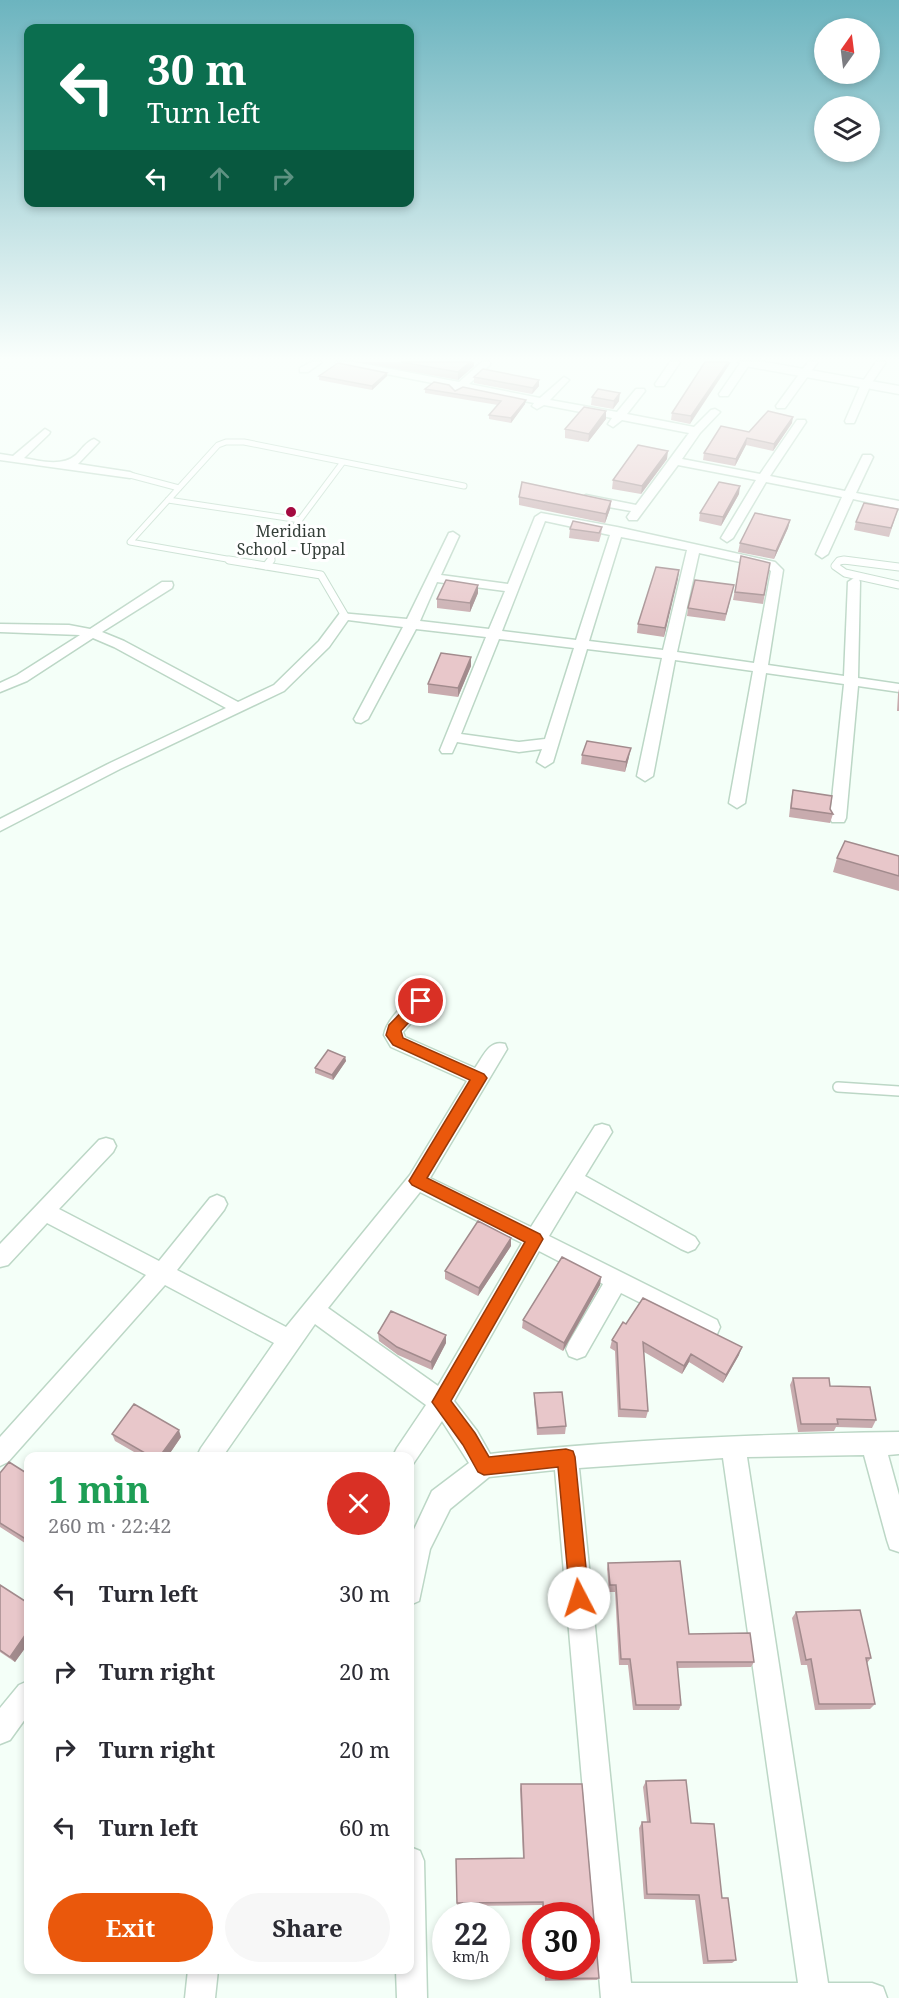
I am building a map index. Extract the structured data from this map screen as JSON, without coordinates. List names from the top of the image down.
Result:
{
  "places": ["Meridian School - Uppal"],
  "north": "top",
  "page": {
    "turn": ["30 m", "Turn left"],
    "heading": ["1 min", "260 m · 22:42"],
    "list": [
      {
        "name": "Turn left",
        "value": "30 m"
      },
      {
        "name": "Turn right",
        "value": "20 m"
      },
      {
        "name": "Turn right",
        "value": "20 m"
      },
      {
        "name": "Turn left",
        "value": "60 m"
      }
    ],
    "buttons": ["Exit", "Share"],
    "speed": "22 km/h",
    "limit": "30"
  }
}
